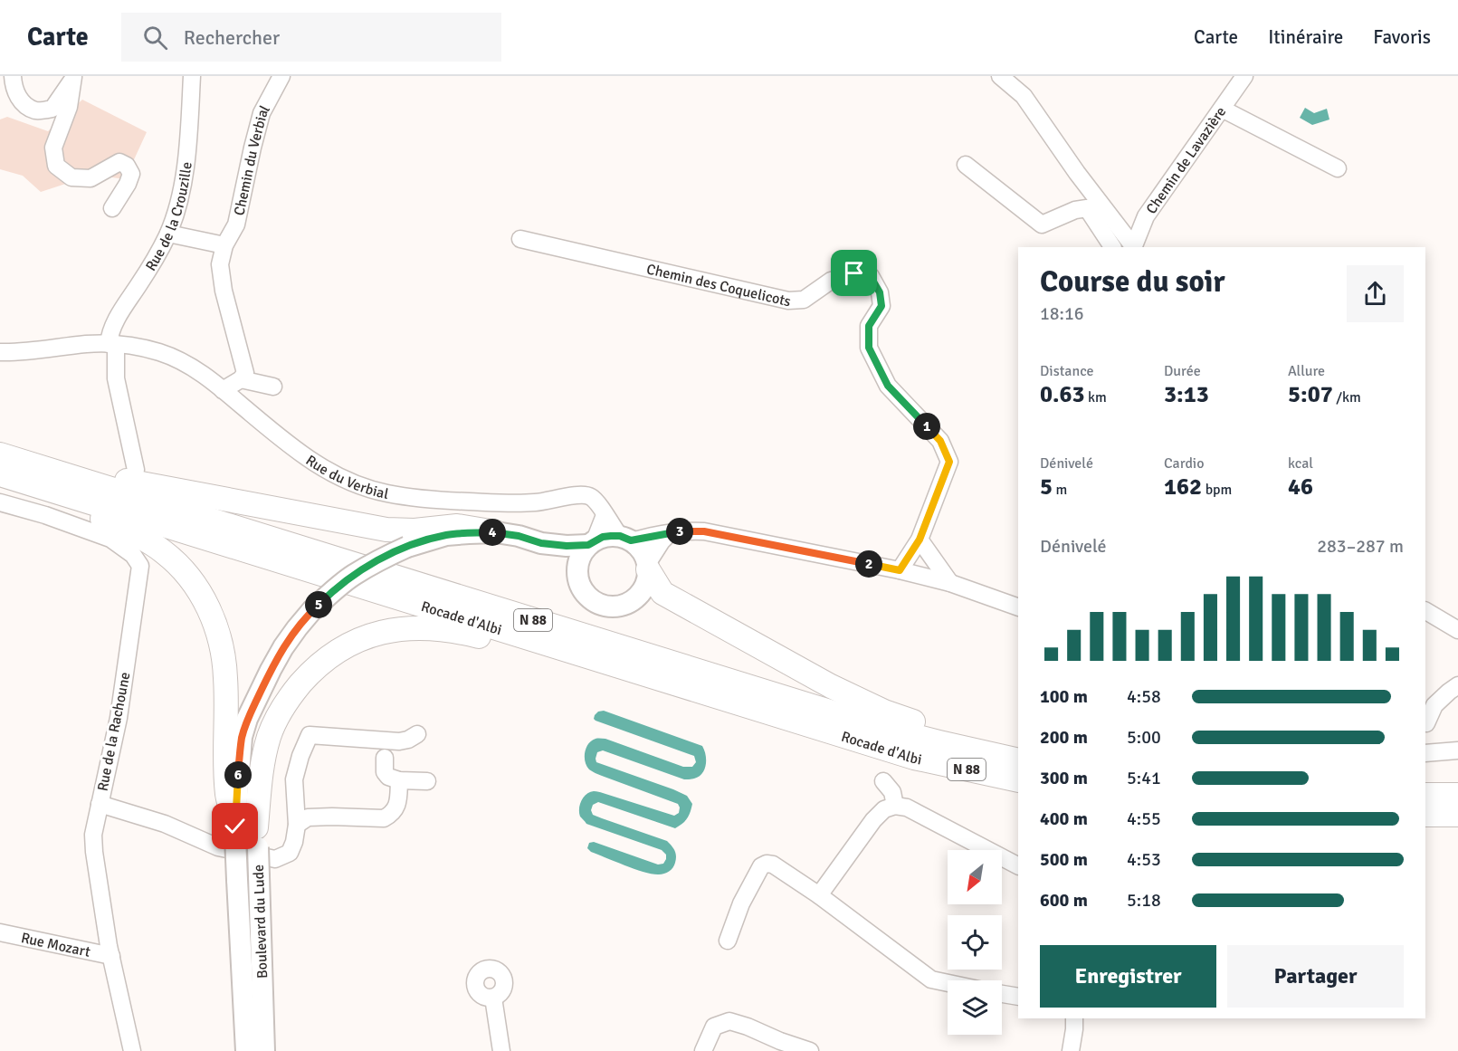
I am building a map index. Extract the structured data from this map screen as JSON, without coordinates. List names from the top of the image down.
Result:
{
  "streets": {
    "highway": ["Rocade d'Albi", "N 88"],
    "main road": ["Boulevard du Lude"],
    "street": [
      "Chemin de Lavazière",
      "Chemin du Verbial",
      "Rue de la Crouzille",
      "Chemin des Coquelicots",
      "Rue du Verbial",
      "Rue de la Rachoune",
      "Rue Mozart"
    ]
  },
  "crossings": [
    ["Rue de la Crouzille", "Rue du Verbial"],
    ["Rue de la Rachoune", "Rue Mozart"]
  ],
  "north": "bottom left",
  "page": {
    "header": "Carte",
    "search": "Rechercher",
    "nav": ["Carte", "Itinéraire", "Favoris"],
    "heading": ["Course du soir", "18:16"],
    "stats": [
      ["Distance", "0.63 km"],
      ["Durée", "3:13"],
      ["Allure", "5:07 /km"],
      ["Dénivelé", "5 m"],
      ["Cardio", "162 bpm"],
      ["kcal", "46"]
    ],
    "pins": [
      "1",
      "3",
      "4",
      "2",
      "5",
      "6"
    ],
    "chart": ["Dénivelé", "283–287 m"],
    "list": [
      {
        "name": "100 m",
        "note": "4:58"
      },
      {
        "name": "200 m",
        "note": "5:00"
      },
      {
        "name": "300 m",
        "note": "5:41"
      },
      {
        "name": "400 m",
        "note": "4:55"
      },
      {
        "name": "500 m",
        "note": "4:53"
      },
      {
        "name": "600 m",
        "note": "5:18"
      }
    ],
    "buttons": ["Enregistrer", "Partager"]
  }
}
